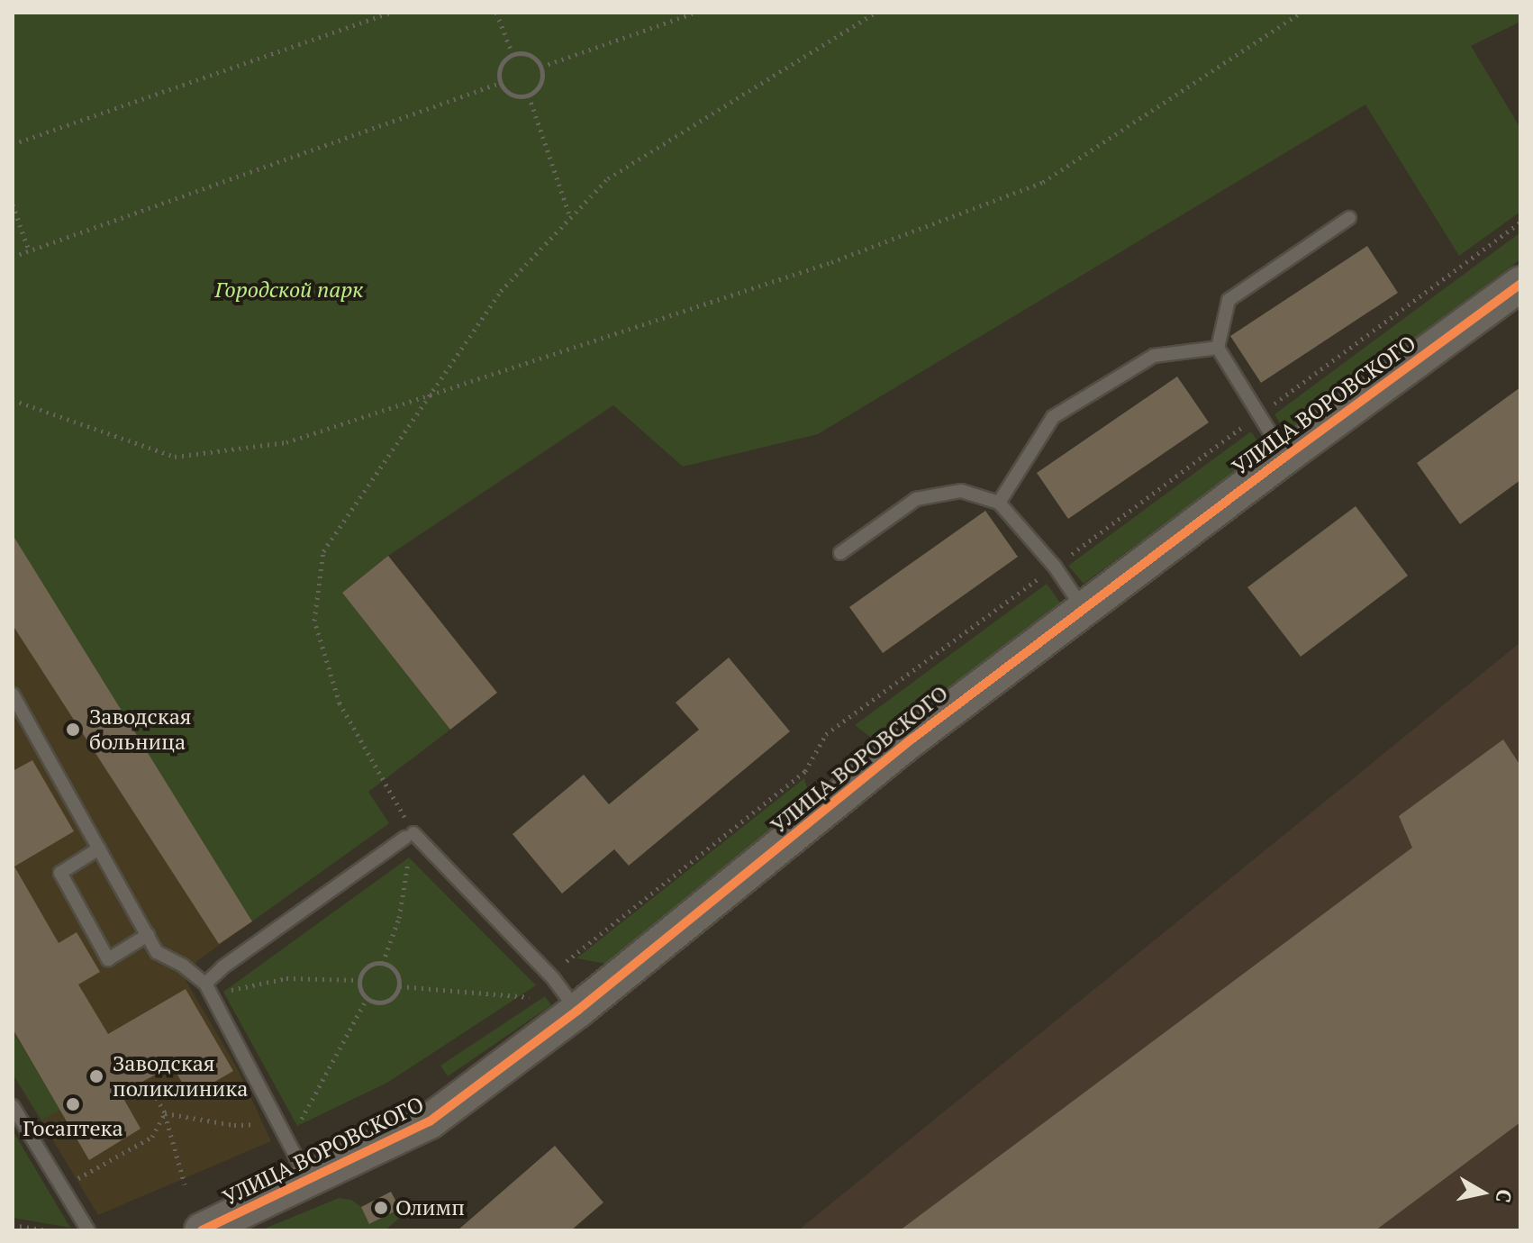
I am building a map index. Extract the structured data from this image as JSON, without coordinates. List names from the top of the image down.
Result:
{
  "streets": {
    "street": ["УЛИЦА ВОРОВСКОГО"]
  },
  "parks": ["Городской парк"],
  "places": [
    "Заводская больница",
    "Заводская поликлиника",
    "Госаптека",
    "Олимп"
  ],
  "north": "right"
}
